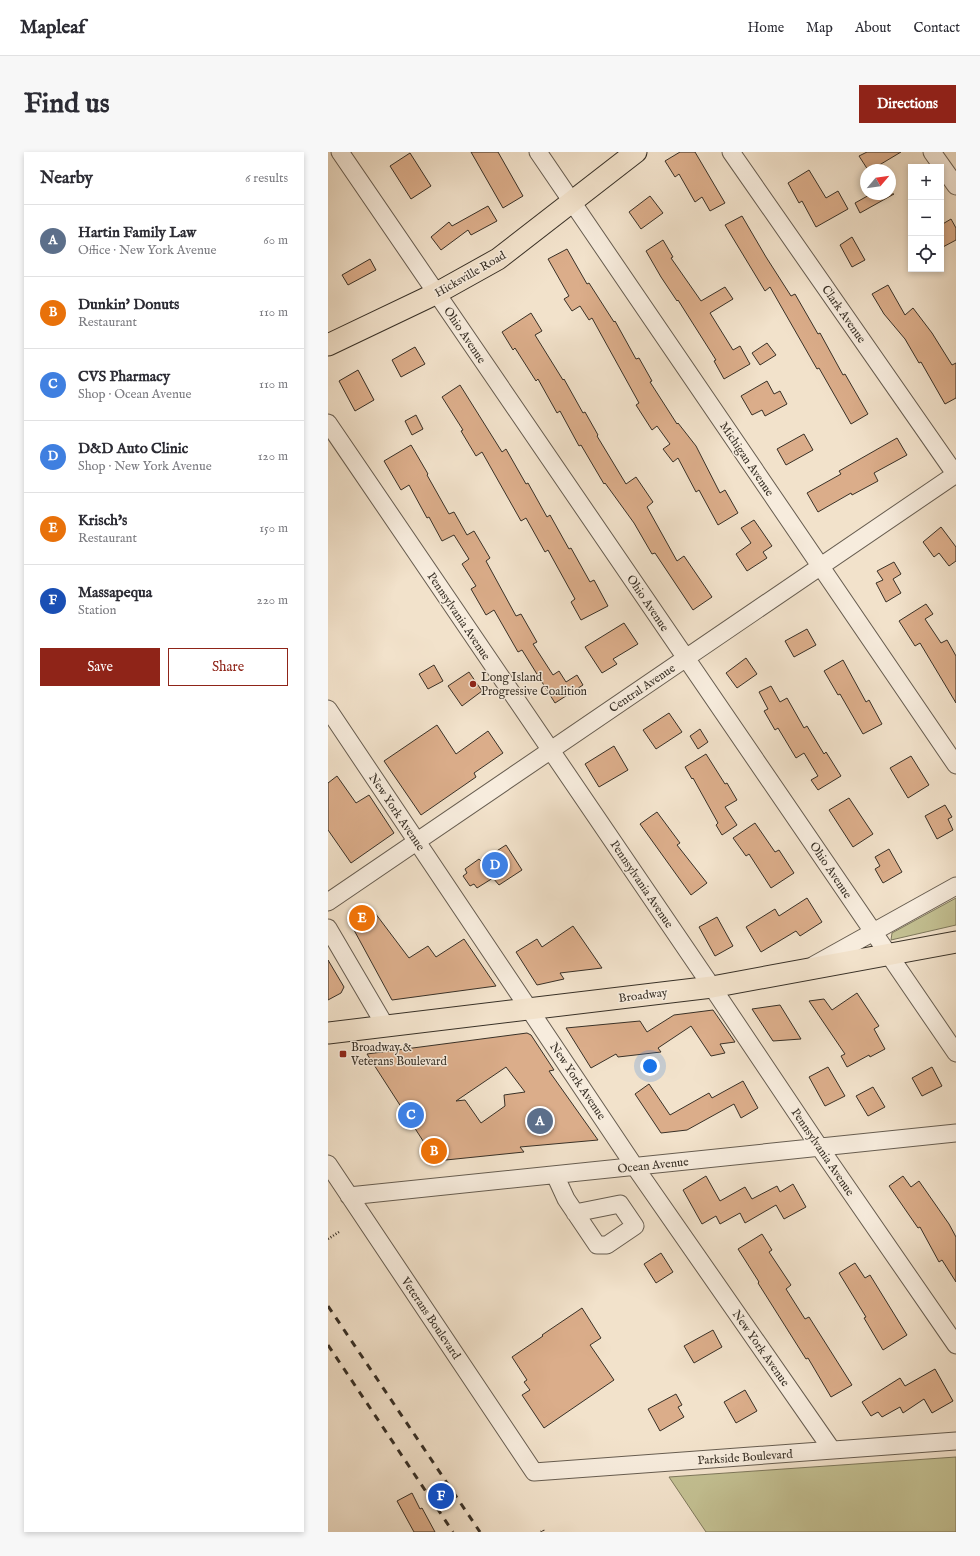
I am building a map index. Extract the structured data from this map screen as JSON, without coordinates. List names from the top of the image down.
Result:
{
  "streets": {
    "main road": ["Hicksville Road", "Broadway"],
    "street": [
      "Clark Avenue",
      "Ohio Avenue",
      "Michigan Avenue",
      "Pennsylvania Avenue",
      "Central Avenue",
      "New York Avenue",
      "Ocean Avenue",
      "Veterans Boulevard",
      "Parkside Boulevard"
    ]
  },
  "crossings": [
    ["Hicksville Road", "Ohio Avenue"],
    ["Hicksville Road", "Michigan Avenue"],
    ["Clark Avenue", "Central Avenue"],
    ["Ohio Avenue", "Central Avenue"],
    ["Ohio Avenue", "Broadway"],
    ["Michigan Avenue", "Central Avenue"],
    ["Pennsylvania Avenue", "Central Avenue"],
    ["Pennsylvania Avenue", "Broadway"],
    ["Pennsylvania Avenue", "Ocean Avenue"],
    ["Central Avenue", "New York Avenue"],
    ["New York Avenue", "Broadway"],
    ["New York Avenue", "Ocean Avenue"],
    ["New York Avenue", "Parkside Boulevard"],
    ["Ocean Avenue", "Veterans Boulevard"],
    ["Veterans Boulevard", "Parkside Boulevard"]
  ],
  "places": {
    "other": ["Long Island Progressive Coalition"],
    "transit": ["Broadway & Veterans Boulevard"]
  },
  "north": "top right",
  "page": {
    "header": "Mapleaf",
    "nav": [
      "Home",
      "Map",
      "About",
      "Contact"
    ],
    "buttons": [
      "Directions",
      ["Save", "Share"]
    ],
    "title": "Find us",
    "heading": ["Nearby", "6 results"],
    "map_buttons": ["+", "−"],
    "list": [
      {
        "mark": "A",
        "name": "Hartin Family Law",
        "note": "Office · New York Avenue",
        "value": "60 m"
      },
      {
        "mark": "B",
        "name": "Dunkin' Donuts",
        "note": "Restaurant",
        "value": "110 m"
      },
      {
        "mark": "C",
        "name": "CVS Pharmacy",
        "note": "Shop · Ocean Avenue",
        "value": "110 m"
      },
      {
        "mark": "D",
        "name": "D&D Auto Clinic",
        "note": "Shop · New York Avenue",
        "value": "120 m"
      },
      {
        "mark": "E",
        "name": "Krisch's",
        "note": "Restaurant",
        "value": "150 m"
      },
      {
        "mark": "F",
        "name": "Massapequa",
        "note": "Station",
        "value": "220 m"
      }
    ],
    "pins": [
      "D",
      "E",
      "C",
      "A",
      "B",
      "F"
    ]
  }
}
